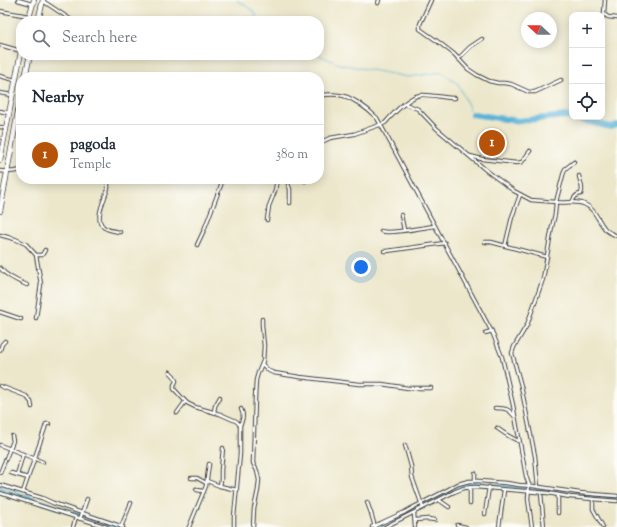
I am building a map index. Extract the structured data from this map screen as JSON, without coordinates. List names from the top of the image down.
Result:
{
  "north": "left",
  "page": {
    "map_buttons": ["+", "−"],
    "search": "Search here",
    "heading": "Nearby",
    "list": [
      {
        "mark": "1",
        "name": "pagoda",
        "note": "Temple",
        "value": "380 m"
      }
    ],
    "pins": "1"
  }
}
